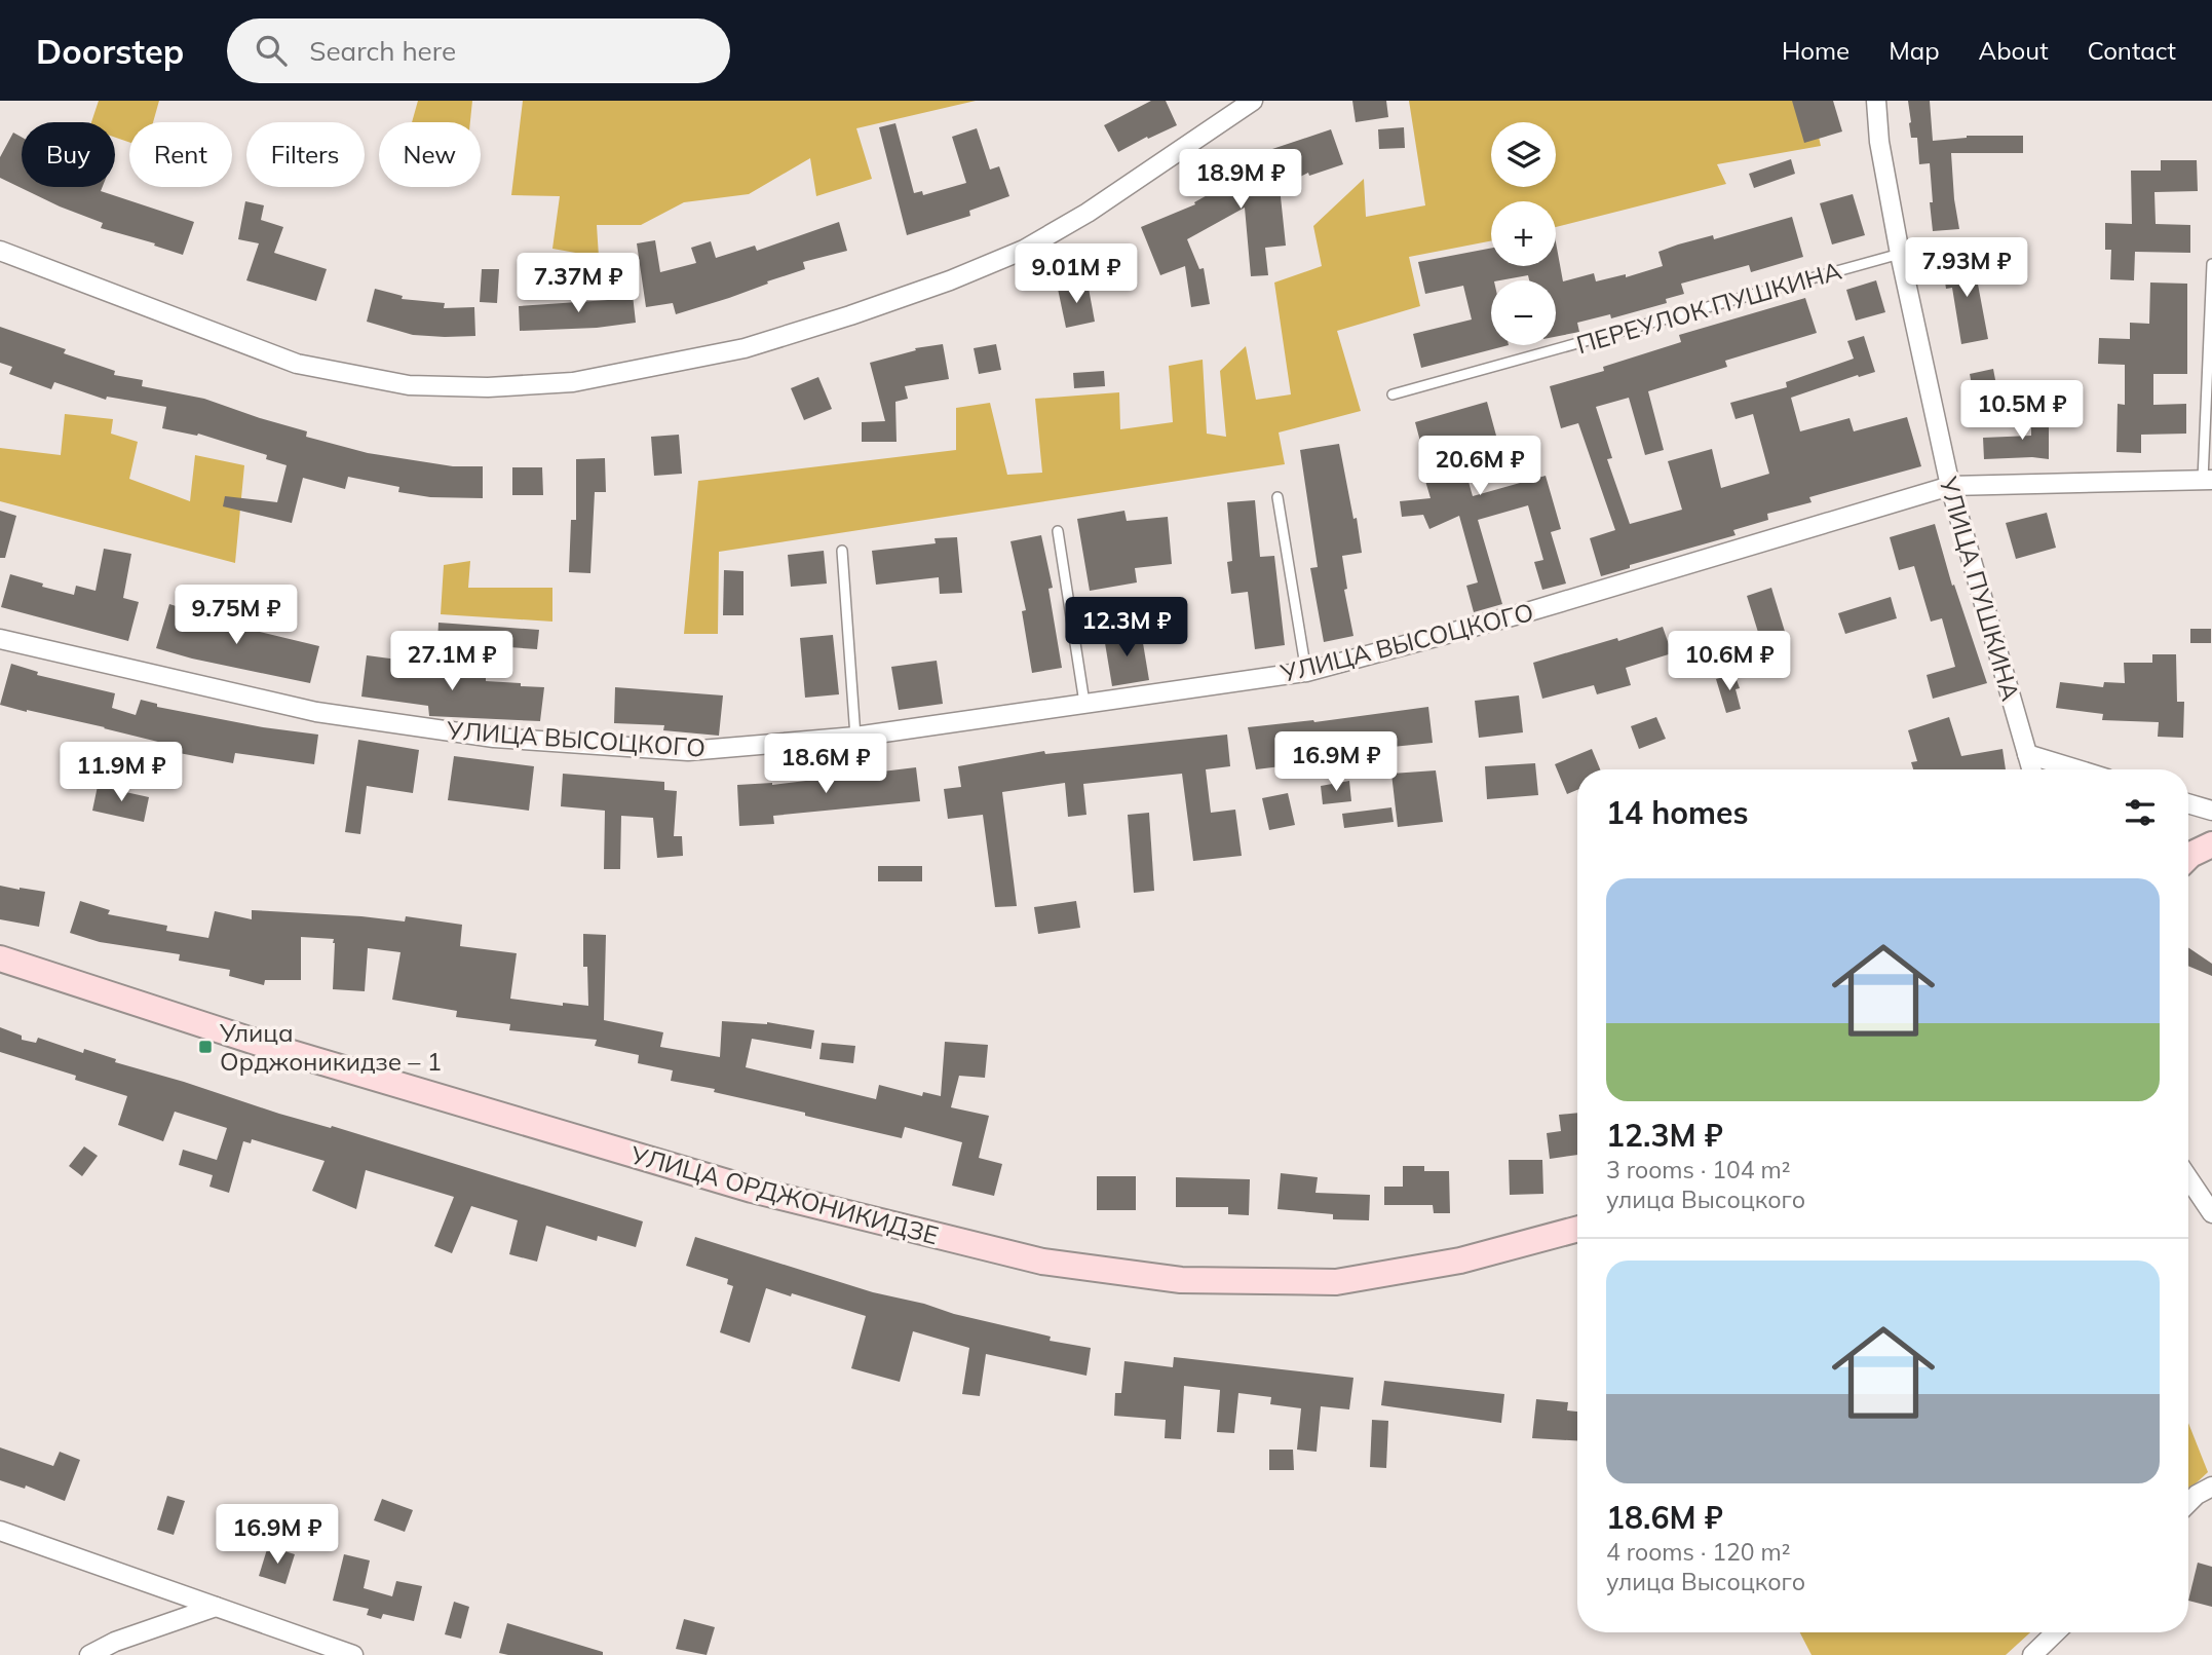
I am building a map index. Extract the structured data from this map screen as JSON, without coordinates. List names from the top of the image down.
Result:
{
  "streets": {
    "main road": ["УЛИЦА ОРДЖОНИКИДЗЕ"],
    "street": ["УЛИЦА ПУШКИНА", "УЛИЦА ВЫСОЦКОГО"],
    "lane": ["ПЕРЕУЛОК ПУШКИНА"]
  },
  "crossings": [
    ["ПЕРЕУЛОК ПУШКИНА", "УЛИЦА ПУШКИНА"],
    ["УЛИЦА ПУШКИНА", "УЛИЦА ВЫСОЦКОГО"]
  ],
  "places": {
    "transit": ["Улица Орджоникидзе – 1"]
  },
  "page": {
    "header": "Doorstep",
    "search": "Search here",
    "nav": [
      "Home",
      "Map",
      "About",
      "Contact"
    ],
    "map_buttons": ["+", "−"],
    "chip": [
      "Buy",
      "Rent",
      "Filters",
      "New"
    ],
    "price": [
      "18.9M ₽",
      "7.93M ₽",
      "9.01M ₽",
      "7.37M ₽",
      "10.5M ₽",
      "20.6M ₽",
      "9.75M ₽",
      "12.3M ₽",
      "27.1M ₽",
      "10.6M ₽",
      "16.9M ₽",
      "18.6M ₽",
      "11.9M ₽",
      "16.9M ₽"
    ],
    "heading": "14 homes",
    "list": [
      {
        "name": "12.3M ₽",
        "note": "3 rooms · 104 m² · улица Высоцкого"
      },
      {
        "name": "18.6M ₽",
        "note": "4 rooms · 120 m² · улица Высоцкого"
      }
    ]
  }
}
